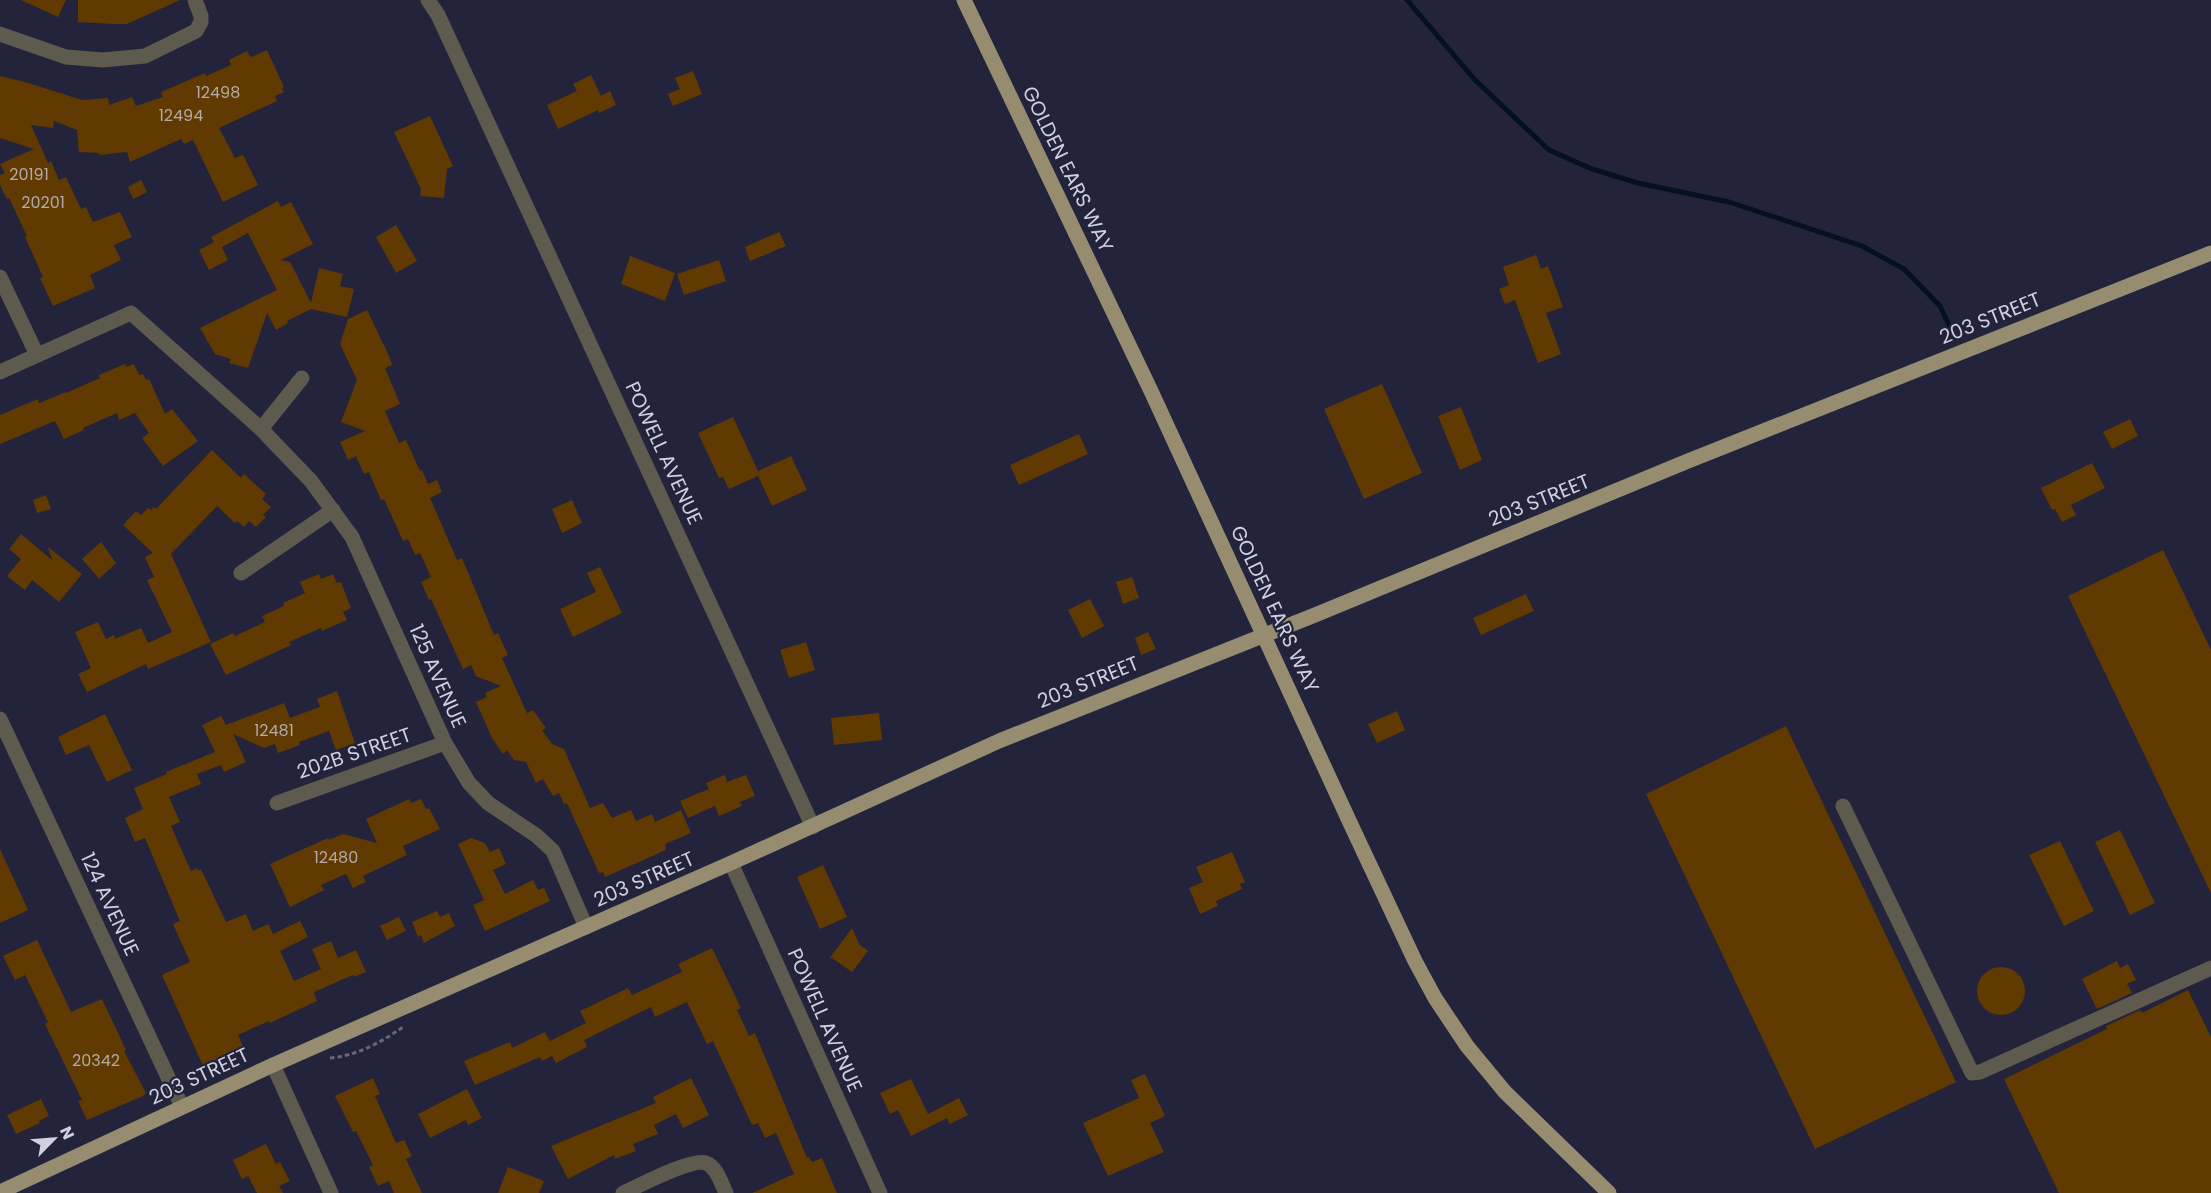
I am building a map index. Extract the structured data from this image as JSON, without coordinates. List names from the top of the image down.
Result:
{
  "streets": {
    "main road": ["GOLDEN EARS WAY", "203 STREET"],
    "street": [
      "POWELL AVENUE",
      "125 AVENUE",
      "202B STREET",
      "124 AVENUE"
    ]
  },
  "crossings": [
    ["GOLDEN EARS WAY", "203 STREET"],
    ["203 STREET", "POWELL AVENUE"],
    ["203 STREET", "125 AVENUE"],
    ["203 STREET", "124 AVENUE"],
    ["125 AVENUE", "202B STREET"]
  ],
  "house_numbers": [
    "12498",
    "12494",
    "20191",
    "20201",
    "12481",
    "12480",
    "20342"
  ],
  "north": "top right"
}
